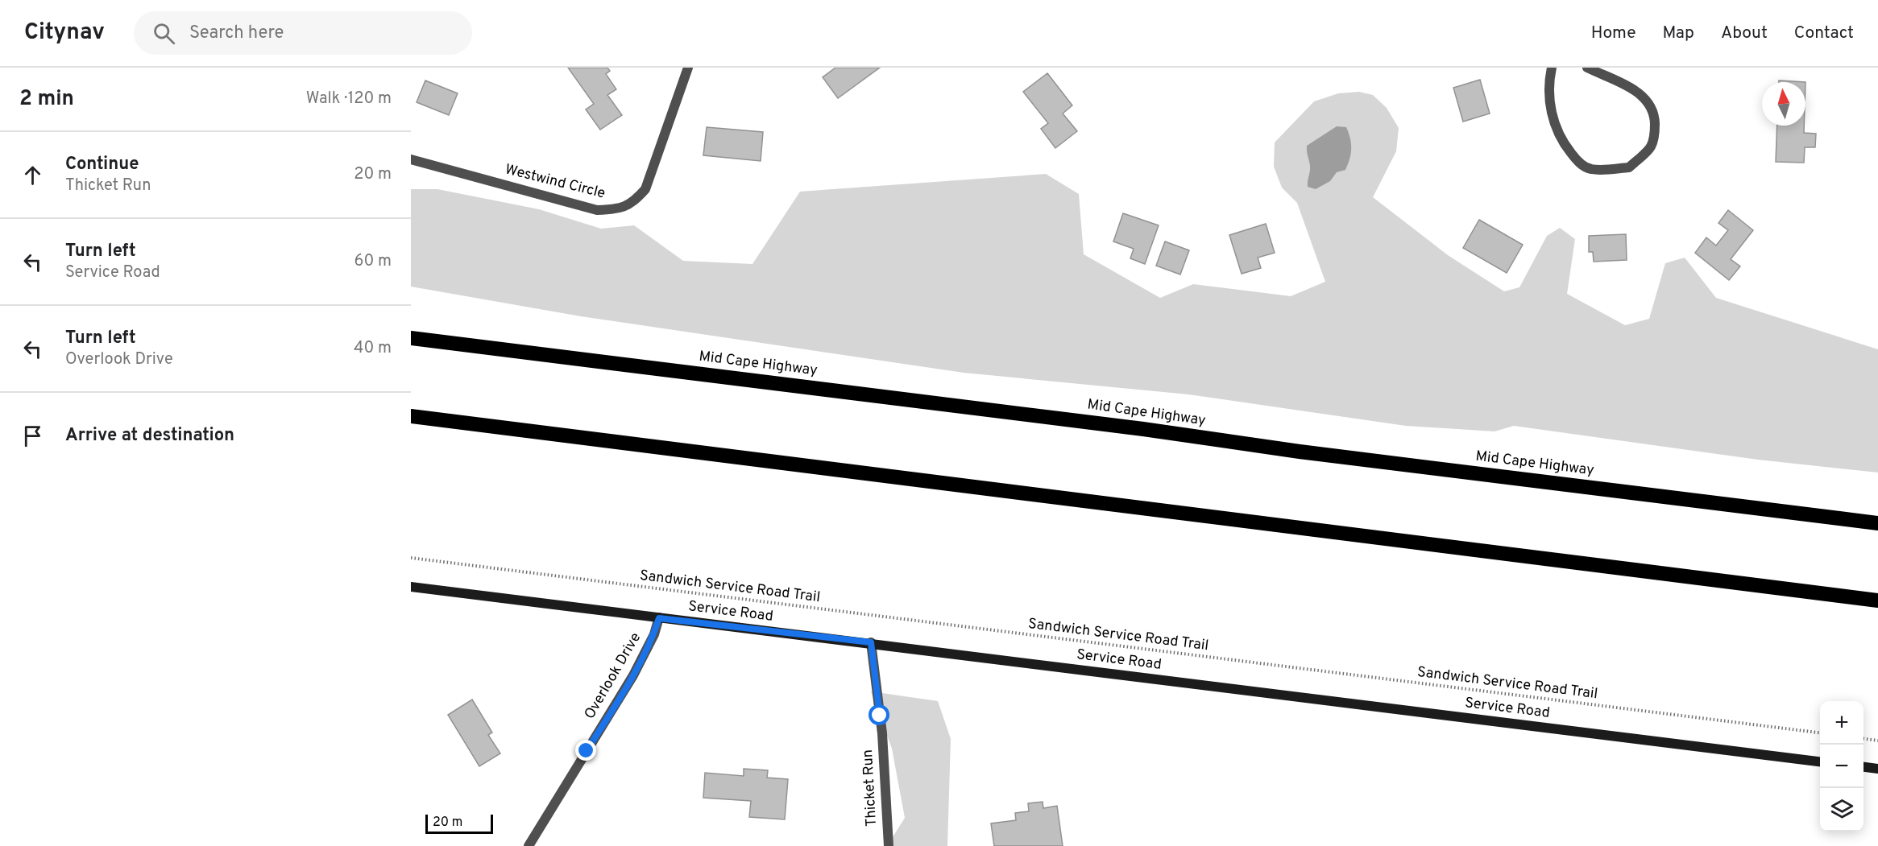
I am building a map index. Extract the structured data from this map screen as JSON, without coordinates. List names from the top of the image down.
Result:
{
  "streets": {
    "highway": ["Mid Cape Highway"],
    "street": [
      "Westwind Circle",
      "Service Road",
      "Overlook Drive",
      "Thicket Run"
    ],
    "path": ["Sandwich Service Road Trail"]
  },
  "crossings": [
    ["Service Road", "Overlook Drive"],
    ["Service Road", "Thicket Run"]
  ],
  "scale_bar": "20 m",
  "north": "top",
  "page": {
    "header": "Citynav",
    "search": "Search here",
    "nav": [
      "Home",
      "Map",
      "About",
      "Contact"
    ],
    "heading": ["2 min", "Walk · 120 m"],
    "list": [
      ["Continue", "Thicket Run", "20 m"],
      ["Turn left", "Service Road", "60 m"],
      ["Turn left", "Overlook Drive", "40 m"],
      "Arrive at destination"
    ],
    "map_buttons": ["+", "−"],
    "scale": "20 m"
  }
}
